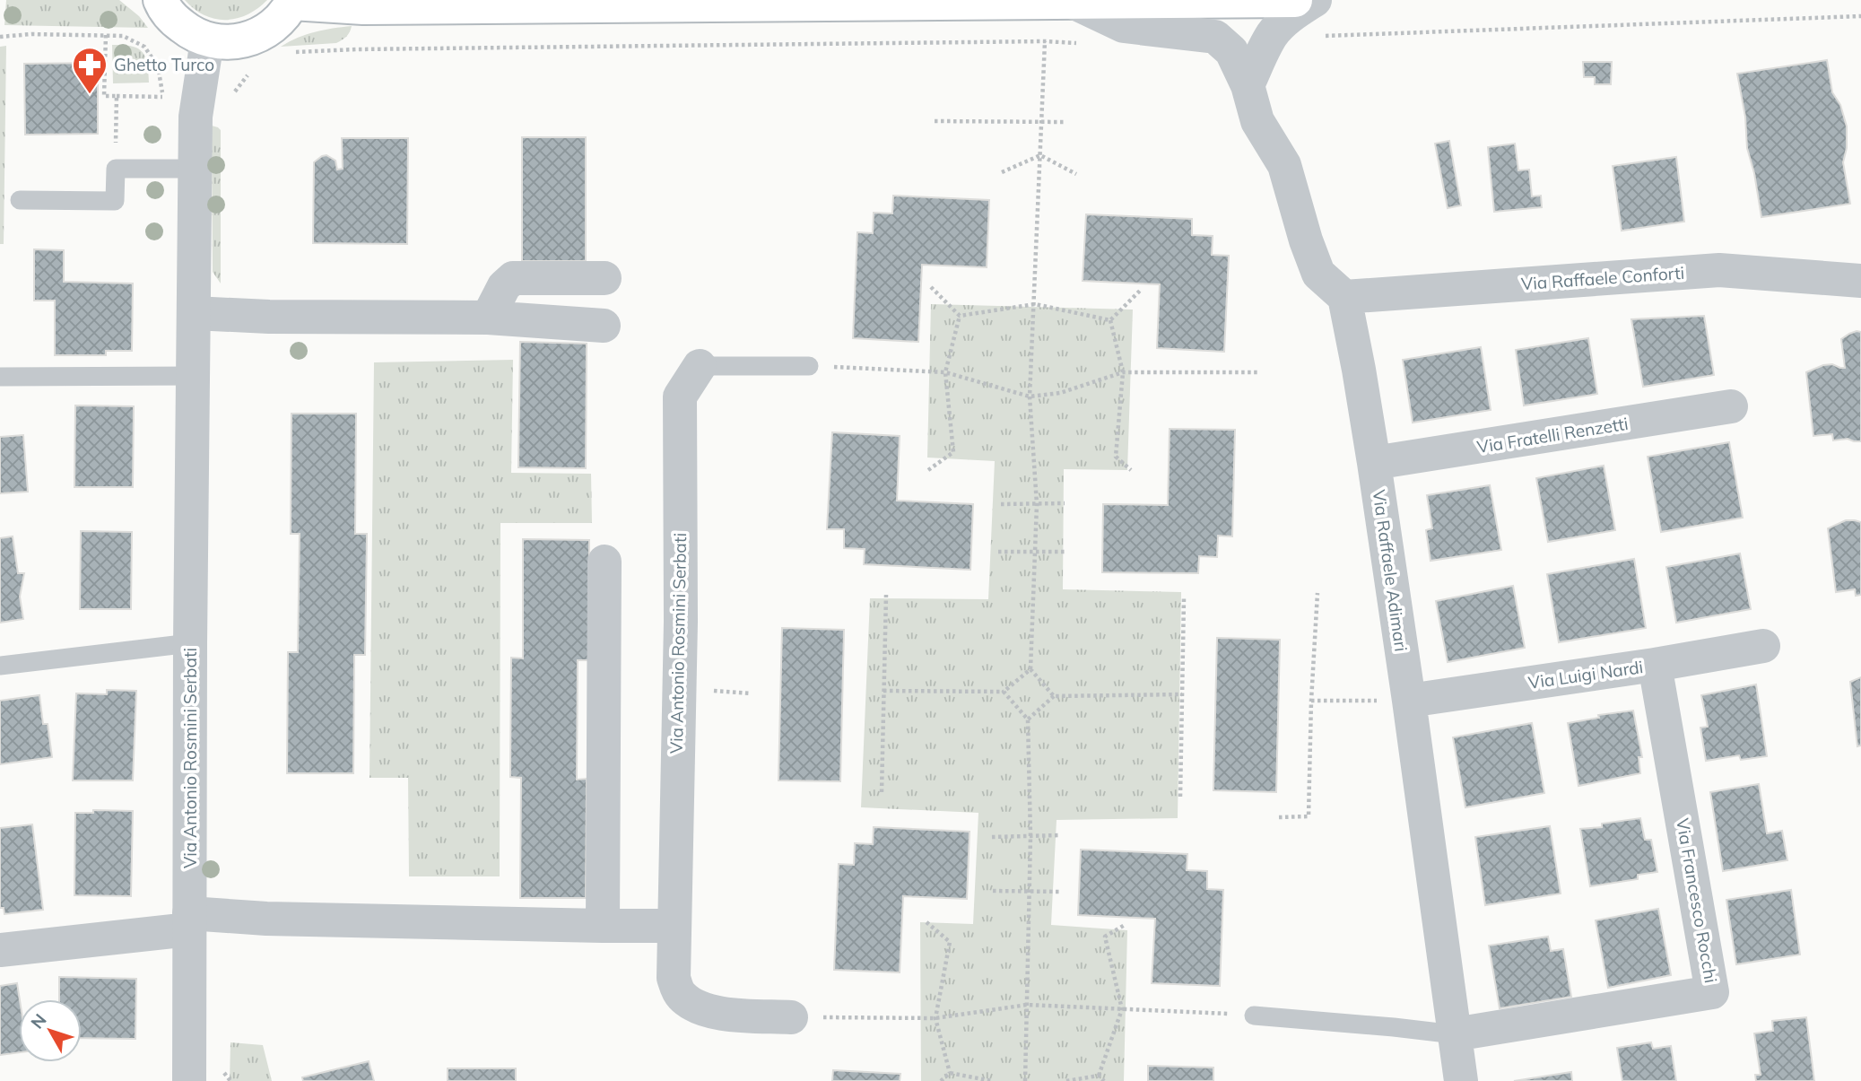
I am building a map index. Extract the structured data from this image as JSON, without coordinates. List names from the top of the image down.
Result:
{
  "streets": {
    "street": [
      "Via Raffaele Conforti",
      "Via Fratelli Renzetti",
      "Via Raffaele Adimari",
      "Via Antonio Rosmini Serbati",
      "Via Luigi Nardi",
      "Via Francesco Rocchi"
    ]
  },
  "crossings": [
    ["Via Raffaele Conforti", "Via Raffaele Adimari"],
    ["Via Fratelli Renzetti", "Via Raffaele Adimari"],
    ["Via Raffaele Adimari", "Via Luigi Nardi"],
    ["Via Raffaele Adimari", "Via Francesco Rocchi"],
    ["Via Luigi Nardi", "Via Francesco Rocchi"]
  ],
  "places": {
    "pharmacy": ["Ghetto Turco"]
  },
  "north": "top left"
}
